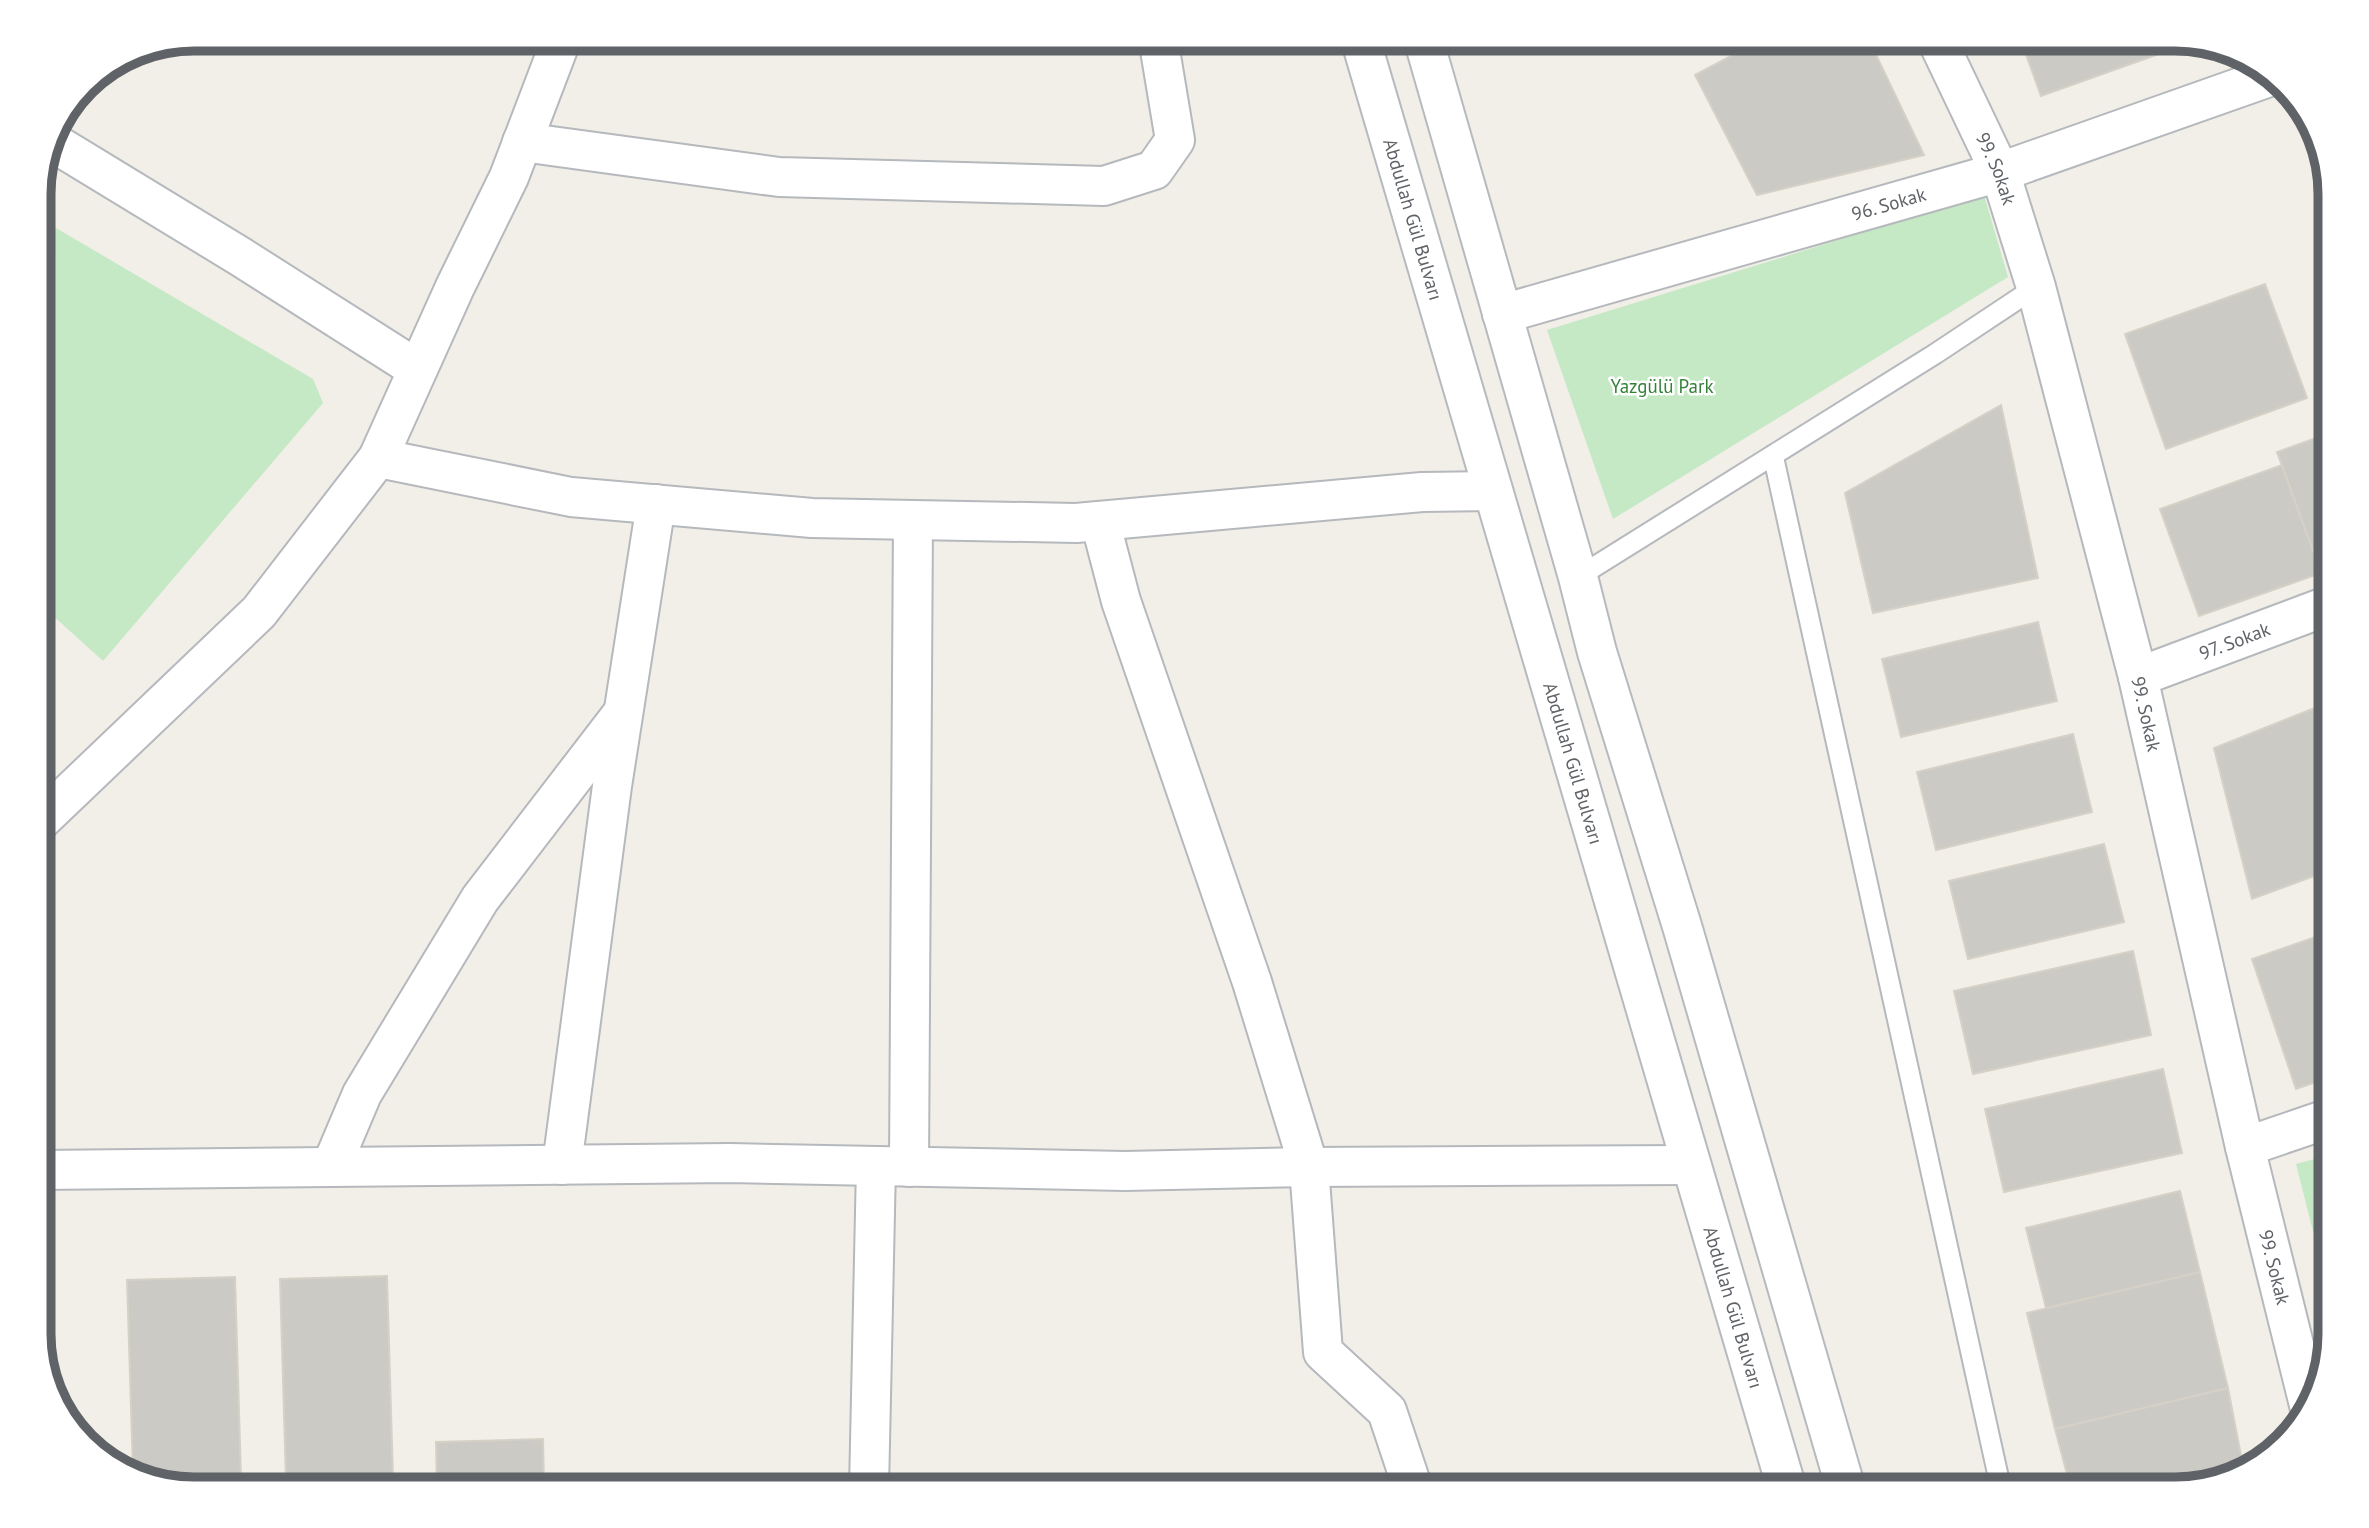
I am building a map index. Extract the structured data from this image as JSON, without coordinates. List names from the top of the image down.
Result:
{
  "streets": {
    "street": [
      "99. Sokak",
      "96. Sokak",
      "Abdullah Gül Bulvarı",
      "97. Sokak"
    ]
  },
  "crossings": [
    ["99. Sokak", "96. Sokak"],
    ["99. Sokak", "97. Sokak"]
  ],
  "parks": ["Yazgülü Park"]
}
